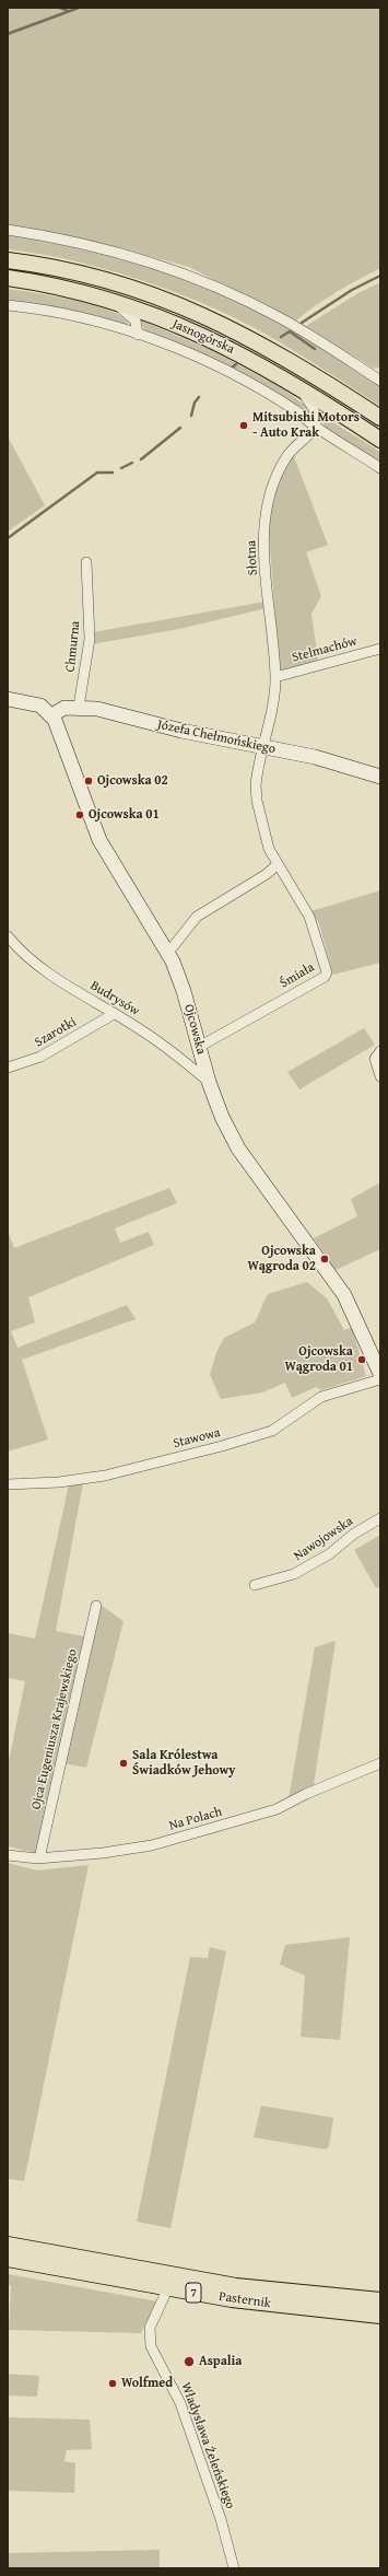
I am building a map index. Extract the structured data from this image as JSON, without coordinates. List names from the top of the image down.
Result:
{
  "streets": {
    "main road": ["Jasnogórska", "7", "Pasternik"],
    "street": [
      "Słotna",
      "Chmurna",
      "Stelmachów",
      "Józefa Chełmońskiego",
      "Śmiała",
      "Budrysów",
      "Ojcowska",
      "Szarotki",
      "Stawowa",
      "Nawojowska",
      "Ojca Eugeniusza Krajewskiego",
      "Na Polach",
      "Władysława Żeleńskiego"
    ]
  },
  "crossings": [
    ["Słotna", "Stelmachów"],
    ["Słotna", "Józefa Chełmońskiego"],
    ["Słotna", "Śmiała"],
    ["Chmurna", "Józefa Chełmońskiego"],
    ["Józefa Chełmońskiego", "Śmiała"],
    ["Józefa Chełmońskiego", "Ojcowska"],
    ["Śmiała", "Ojcowska"],
    ["Budrysów", "Ojcowska"],
    ["Budrysów", "Szarotki"],
    ["Ojca Eugeniusza Krajewskiego", "Na Polach"],
    ["Pasternik", "Władysława Żeleńskiego"]
  ],
  "places": [
    "Mitsubishi Motors - Auto Krak",
    "Ojcowska 02",
    "Ojcowska 01",
    "Ojcowska Wągroda 02",
    "Ojcowska Wągroda 01",
    "Sala Królestwa Świadków Jehowy",
    "Aspalia",
    "Wolfmed"
  ]
}
